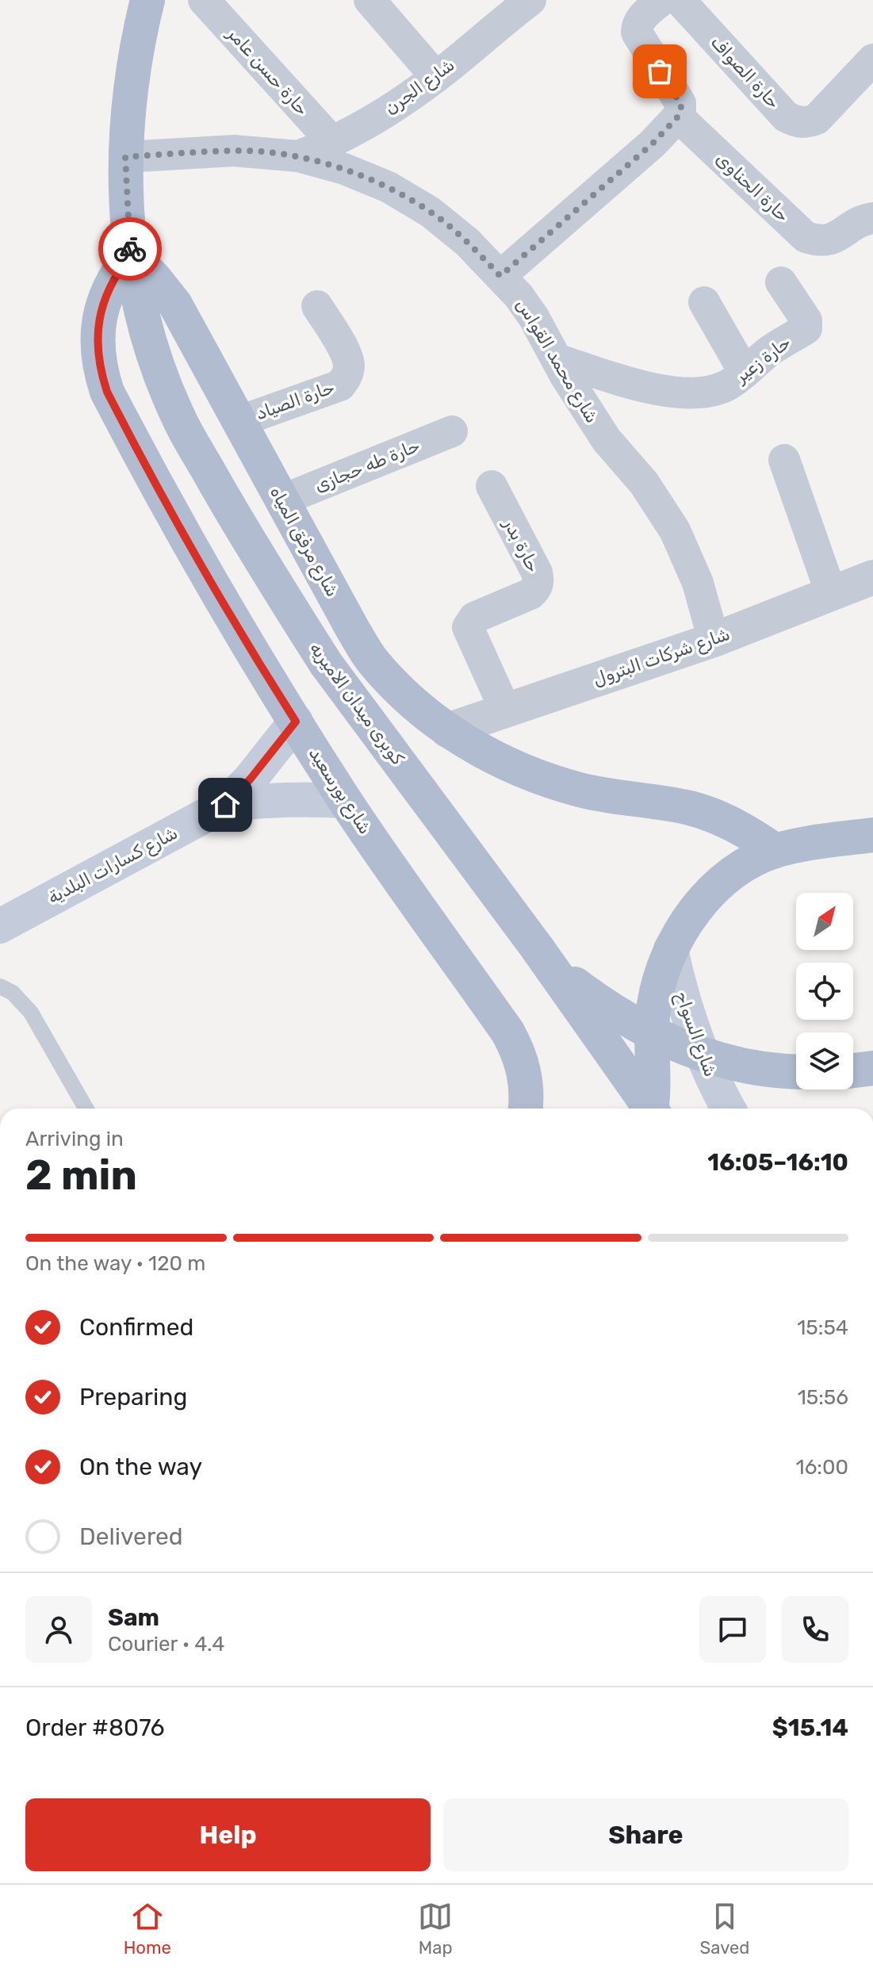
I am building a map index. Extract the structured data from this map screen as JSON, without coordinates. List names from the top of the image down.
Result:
{
  "streets": {
    "main road": [
      "شارع مرفق المياه",
      "كوبرى ميدان الاميريه",
      "شارع بورسعيد",
      "شارع كسارات البلدية",
      "شارع السواح"
    ],
    "street": [
      "حارة حسن عامر",
      "حارة الصواف",
      "شارع الجرن",
      "حارة الحناوى",
      "حارة زعير",
      "شارع محمد القواس",
      "حارة الصياد",
      "حارة طه حجازى",
      "حارة بدر",
      "شارع شركات البترول"
    ]
  },
  "crossings": [
    ["حارة حسن عامر", "شارع الجرن"],
    ["شارع الجرن", "شارع محمد القواس"],
    ["حارة زعير", "شارع محمد القواس"],
    ["شارع محمد القواس", "شارع شركات البترول"],
    ["حارة الصياد", "شارع مرفق المياه"],
    ["حارة طه حجازى", "شارع مرفق المياه"],
    ["شارع مرفق المياه", "شارع شركات البترول"],
    ["شارع مرفق المياه", "كوبرى ميدان الاميريه"],
    ["شارع مرفق المياه", "شارع بورسعيد"],
    ["حارة بدر", "شارع شركات البترول"],
    ["كوبرى ميدان الاميريه", "شارع بورسعيد"],
    ["شارع بورسعيد", "شارع كسارات البلدية"]
  ],
  "north": "top right",
  "page": {
    "heading": ["2 min", "Arriving in", "16:05–16:10"],
    "panel": [
      "Sam",
      "Courier · 4.4",
      "Order #8076",
      "$15.14"
    ],
    "bar": "On the way · 120 m",
    "list": [
      ["Confirmed", "15:54"],
      ["Preparing", "15:56"],
      ["On the way", "16:00"],
      "Delivered"
    ],
    "buttons": ["Help", "Share"],
    "tabs": ["Home", "Map", "Saved"]
  }
}
